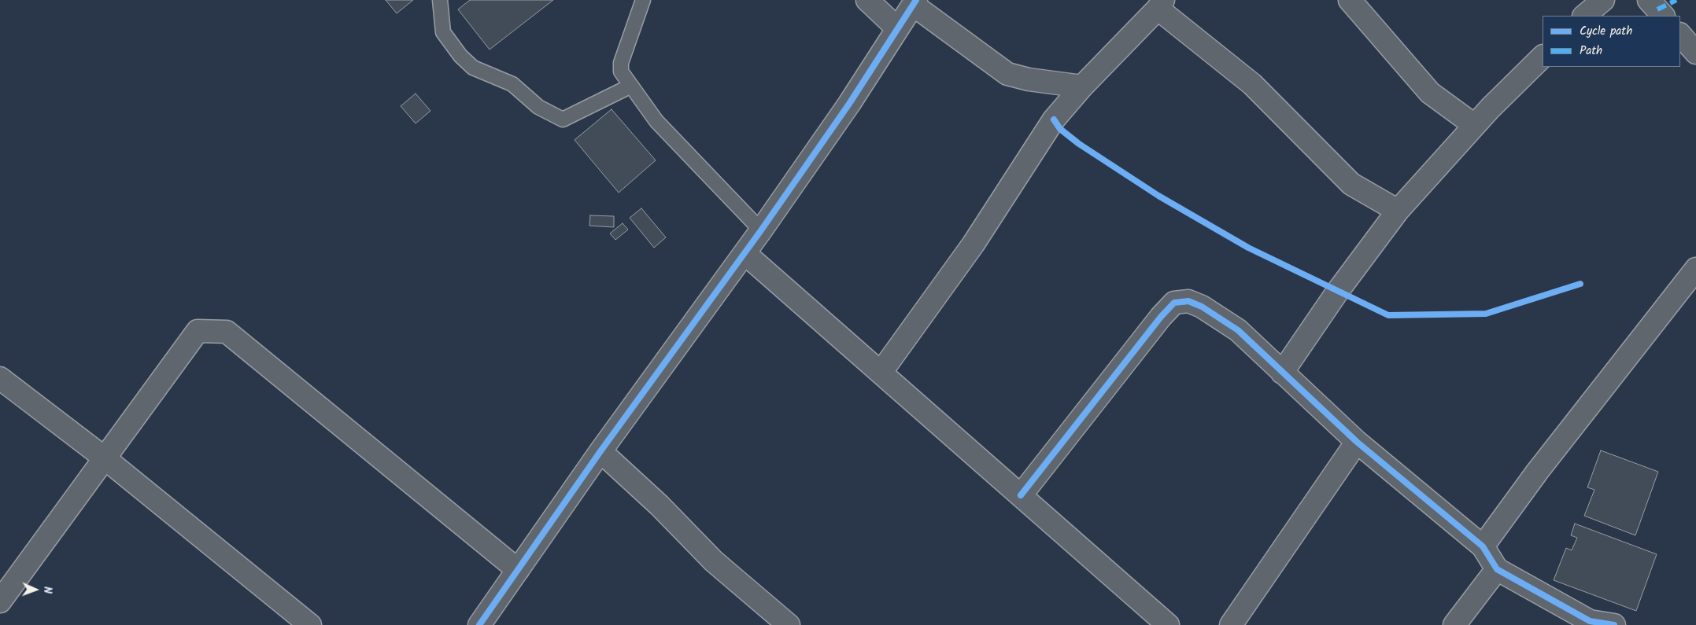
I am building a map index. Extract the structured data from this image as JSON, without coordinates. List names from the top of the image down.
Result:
{
  "legend": ["Cycle path", "Path"],
  "north": "right"
}
